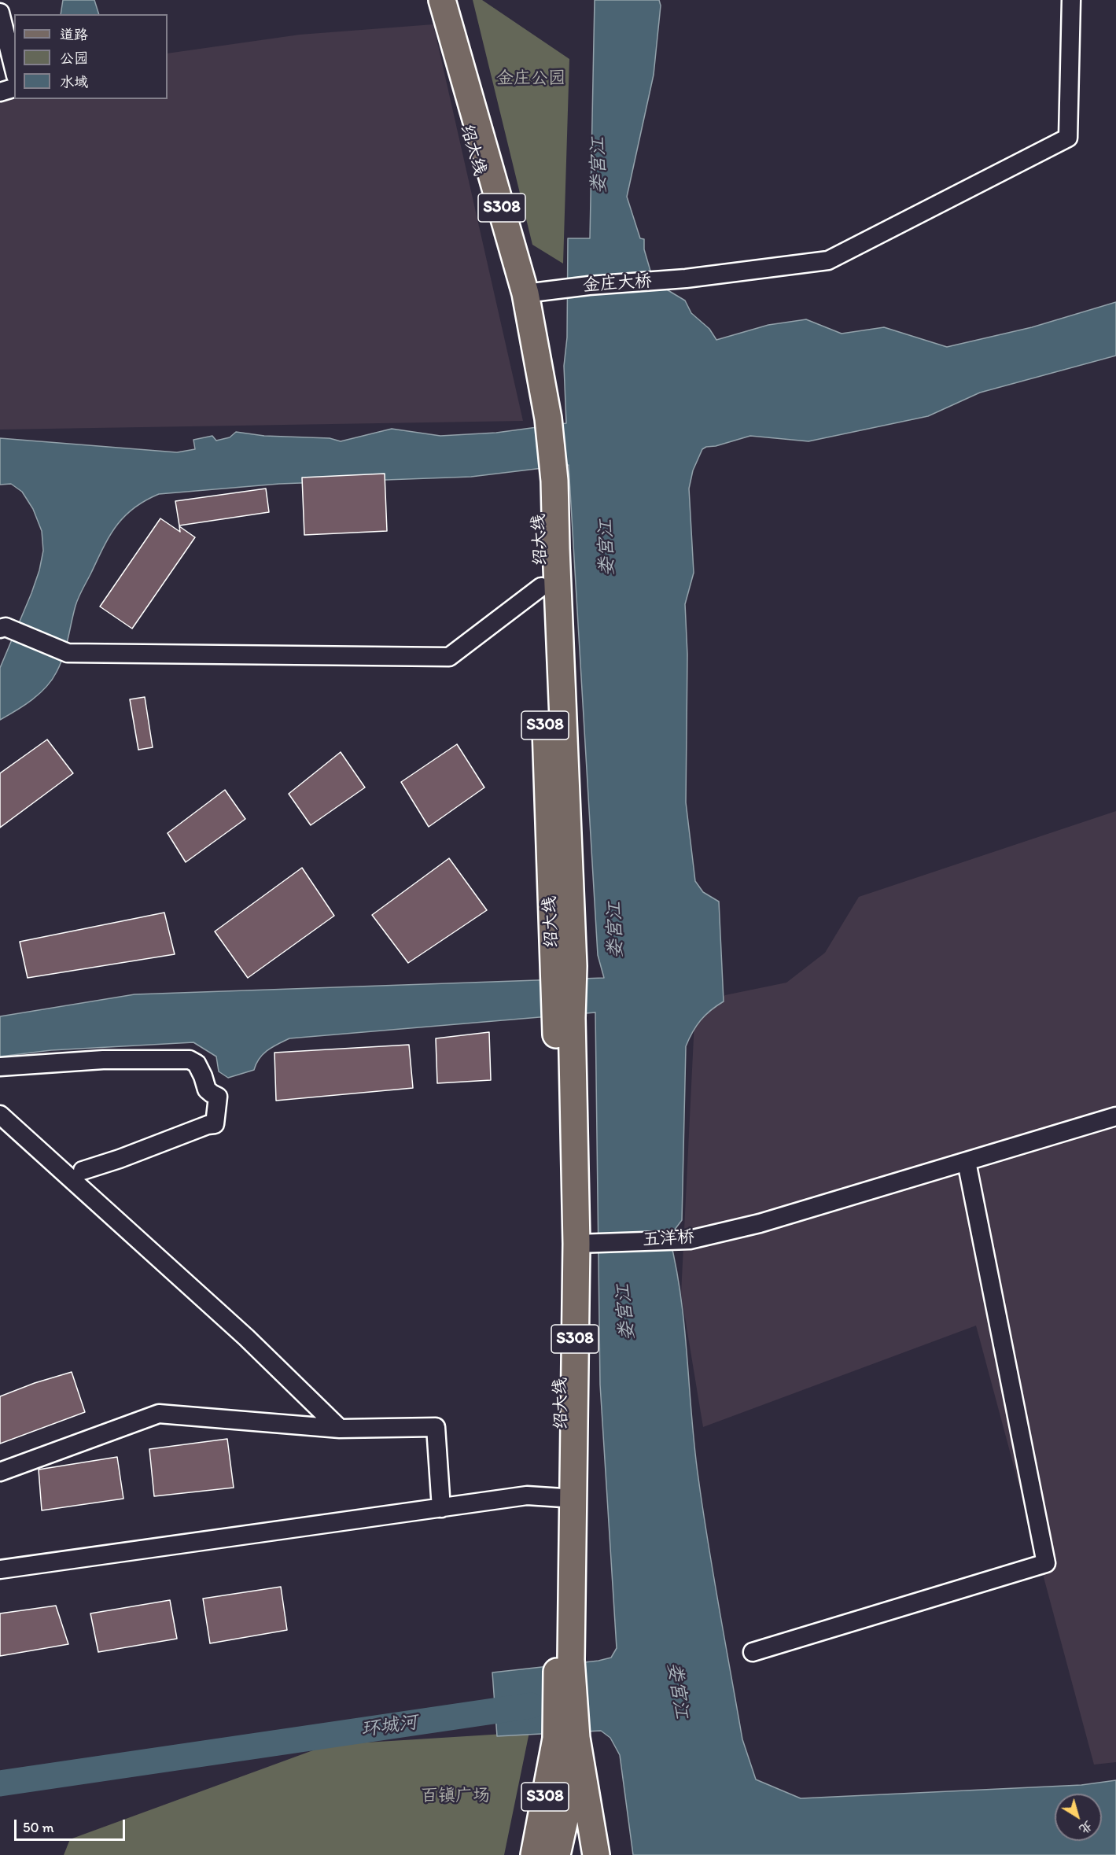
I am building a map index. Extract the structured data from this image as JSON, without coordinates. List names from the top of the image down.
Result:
{
  "streets": {
    "main road": ["绍大线", "S308"],
    "street": ["金庄大桥", "五洋桥"]
  },
  "crossings": [
    ["绍大线", "S308"],
    ["绍大线", "金庄大桥"],
    ["绍大线", "五洋桥"]
  ],
  "water": ["娄宫江", "环城河"],
  "parks": ["金庄公园", "百镇广场"],
  "legend": ["道路", "公园", "水域"],
  "scale_bar": "50 m",
  "north": "bottom right"
}
